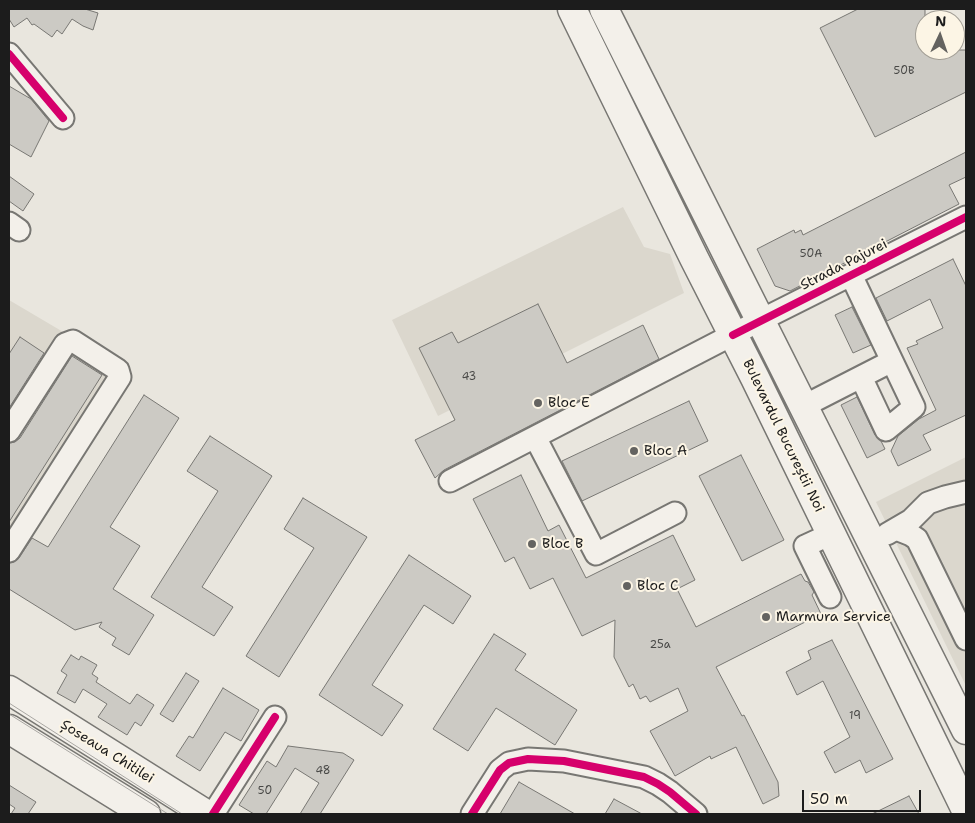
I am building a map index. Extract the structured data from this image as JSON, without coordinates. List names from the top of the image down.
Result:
{
  "streets": {
    "main road": ["Bulevardul Bucureștii Noi", "Șoseaua Chitilei"],
    "street": ["Strada Pajurei"]
  },
  "crossings": [
    ["Strada Pajurei", "Bulevardul Bucureștii Noi"]
  ],
  "places": [
    "Bloc E",
    "Bloc A",
    "Bloc B",
    "Bloc C",
    "Marmura Service"
  ],
  "house_numbers": [
    "50B",
    "50A",
    "43",
    "25a",
    "19",
    "48",
    "50"
  ],
  "scale_bar": "50 m",
  "north": "top"
}
